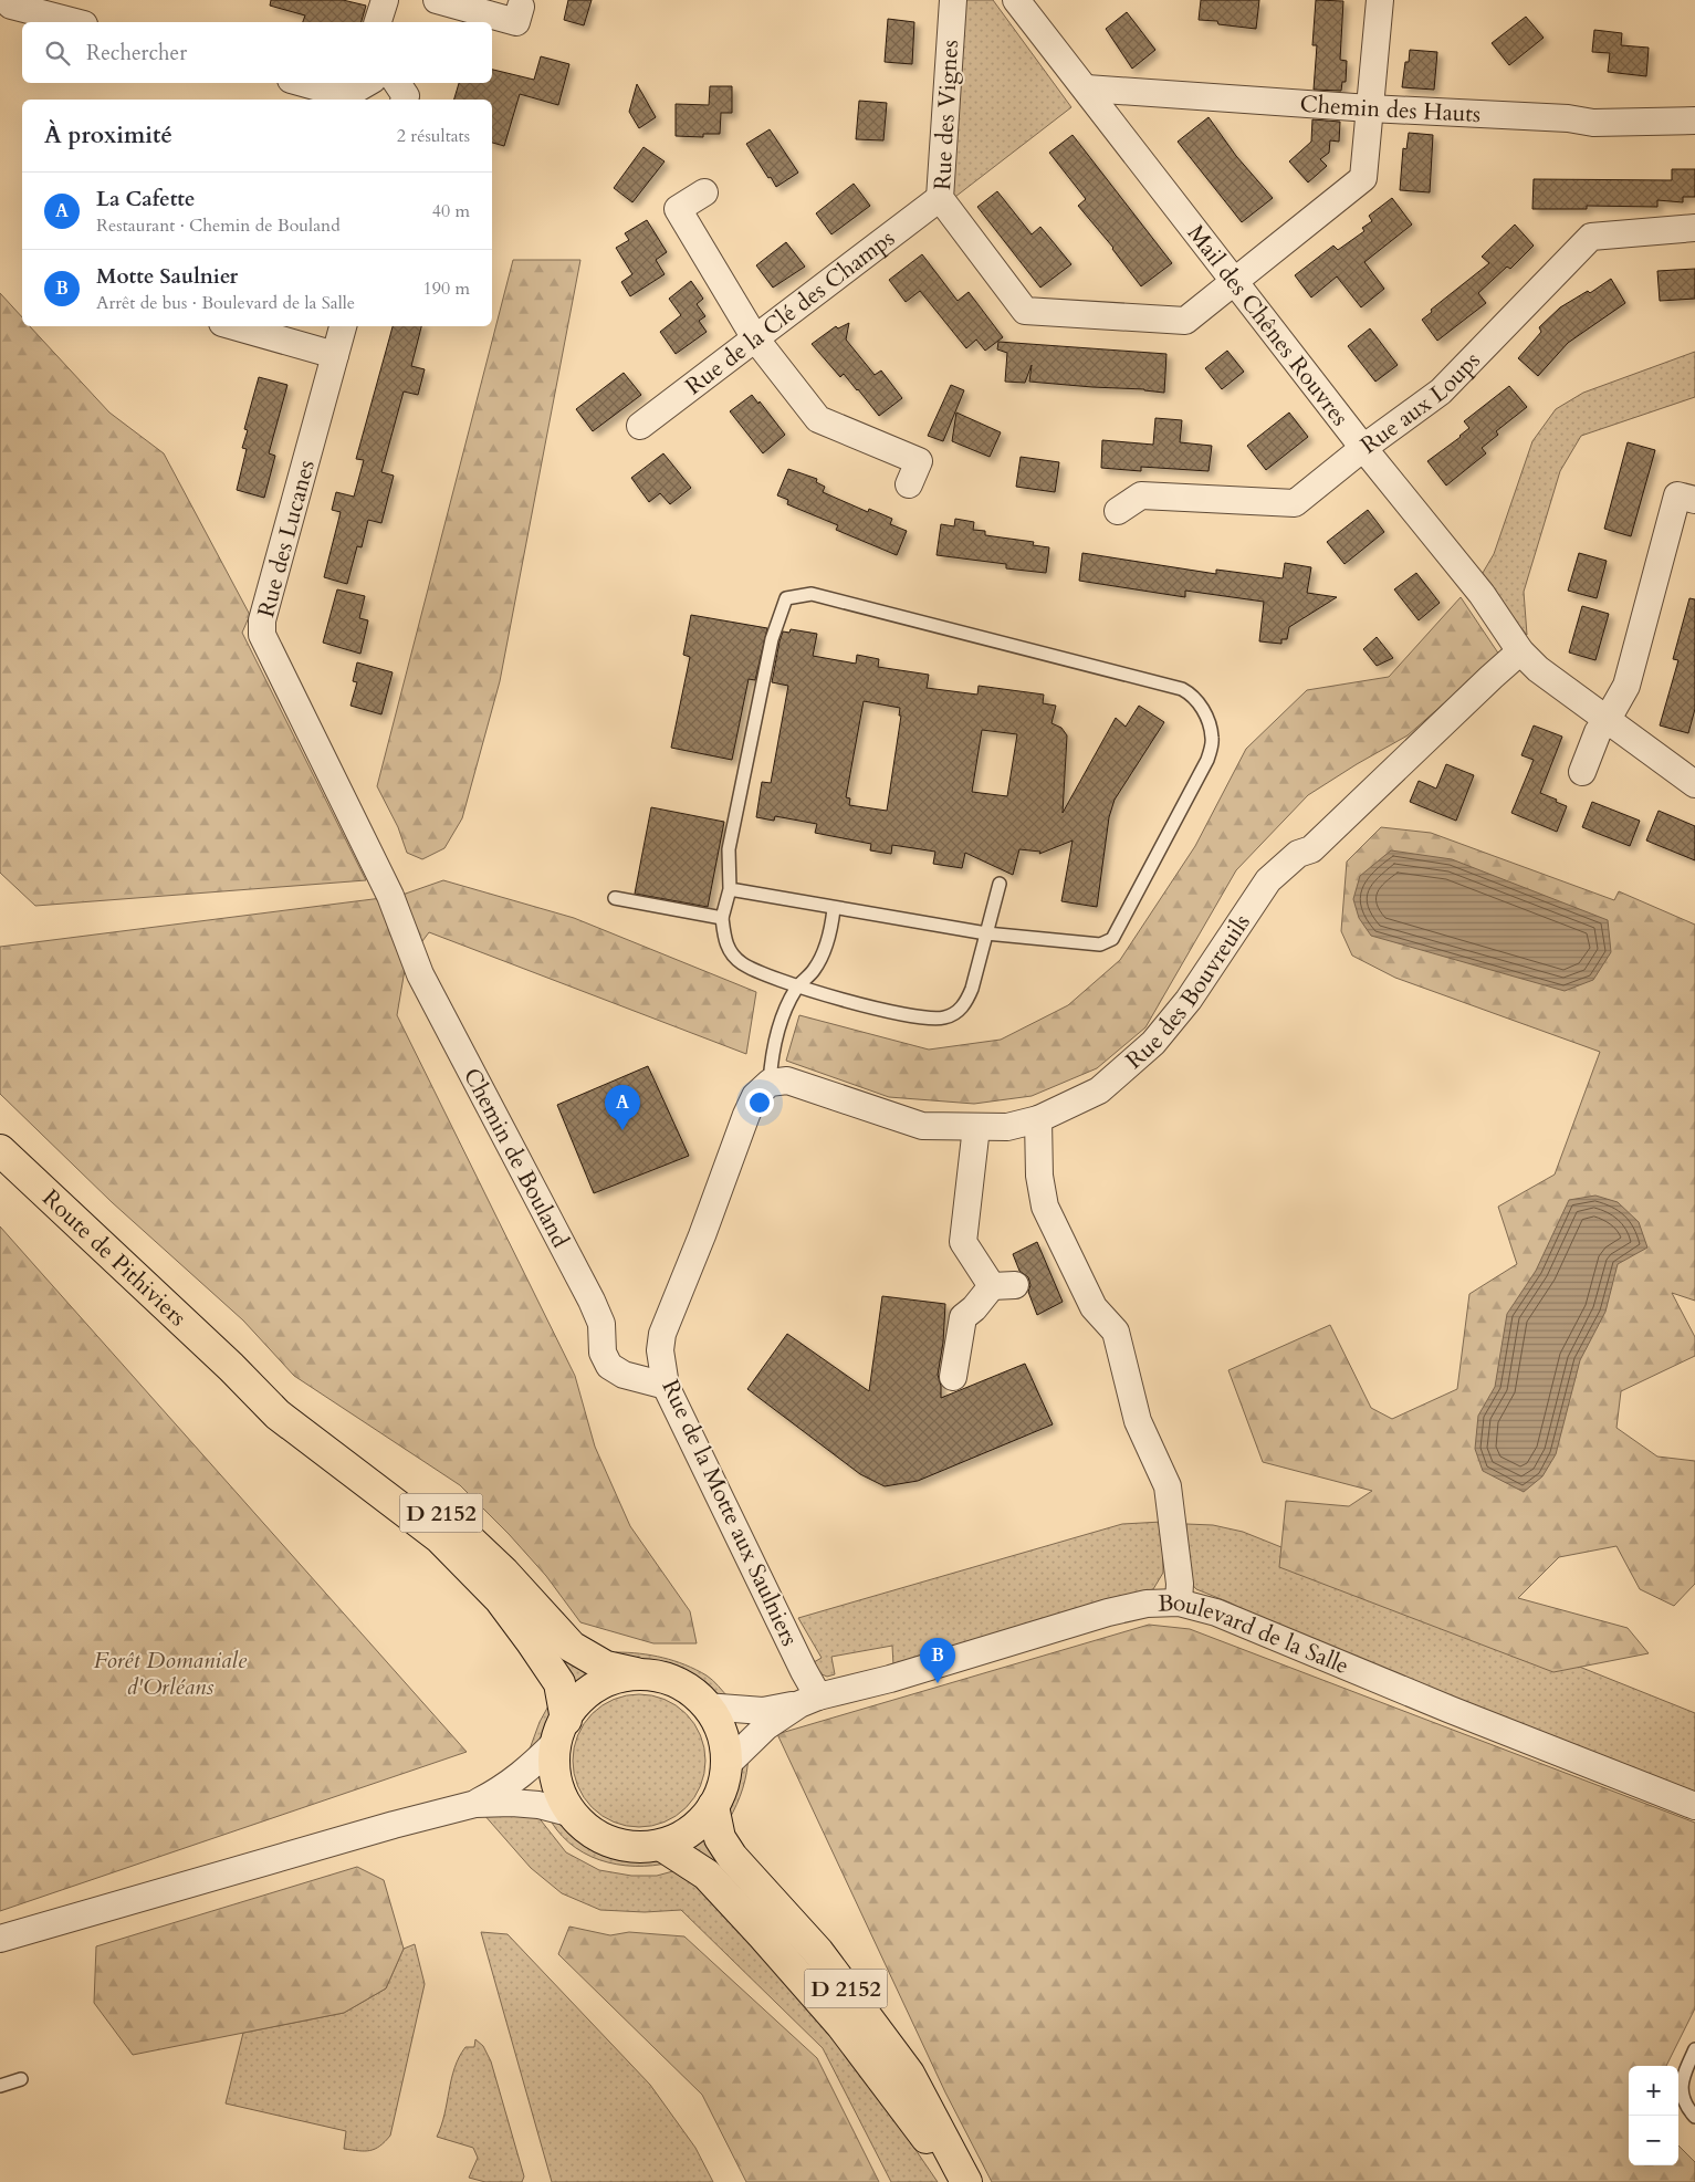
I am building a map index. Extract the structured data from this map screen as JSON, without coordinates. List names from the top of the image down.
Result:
{
  "streets": {
    "main road": ["Route de Pithiviers", "D 2152"],
    "street": [
      "Chemin des Hauts",
      "Rue des Vignes",
      "Rue de la Clé des Champs",
      "Mail des Chênes Rouvres",
      "Rue aux Loups",
      "Rue des Lucanes",
      "Rue des Bouvreuils",
      "Chemin de Bouland",
      "Rue de la Motte aux Saulniers",
      "Boulevard de la Salle"
    ]
  },
  "crossings": [
    ["Chemin des Hauts", "Rue des Vignes"],
    ["Chemin des Hauts", "Mail des Chênes Rouvres"],
    ["Rue des Vignes", "Rue de la Clé des Champs"],
    ["Rue des Vignes", "Mail des Chênes Rouvres"],
    ["Mail des Chênes Rouvres", "Rue aux Loups"],
    ["Mail des Chênes Rouvres", "Rue des Bouvreuils"],
    ["Rue des Lucanes", "Chemin de Bouland"],
    ["Rue des Bouvreuils", "Rue de la Motte aux Saulniers"],
    ["Chemin de Bouland", "Rue de la Motte aux Saulniers"],
    ["Route de Pithiviers", "D 2152"],
    ["Route de Pithiviers", "Boulevard de la Salle"],
    ["D 2152", "Boulevard de la Salle"],
    ["Rue de la Motte aux Saulniers", "Boulevard de la Salle"]
  ],
  "parks": ["Forêt Domaniale d'Orléans"],
  "page": {
    "search": "Rechercher",
    "heading": ["À proximité", "2 résultats"],
    "list": [
      {
        "mark": "A",
        "name": "La Cafette",
        "note": "Restaurant · Chemin de Bouland",
        "value": "40 m"
      },
      {
        "mark": "B",
        "name": "Motte Saulnier",
        "note": "Arrêt de bus · Boulevard de la Salle",
        "value": "190 m"
      }
    ],
    "pins": ["A", "B"],
    "map_buttons": ["+", "−"]
  }
}
